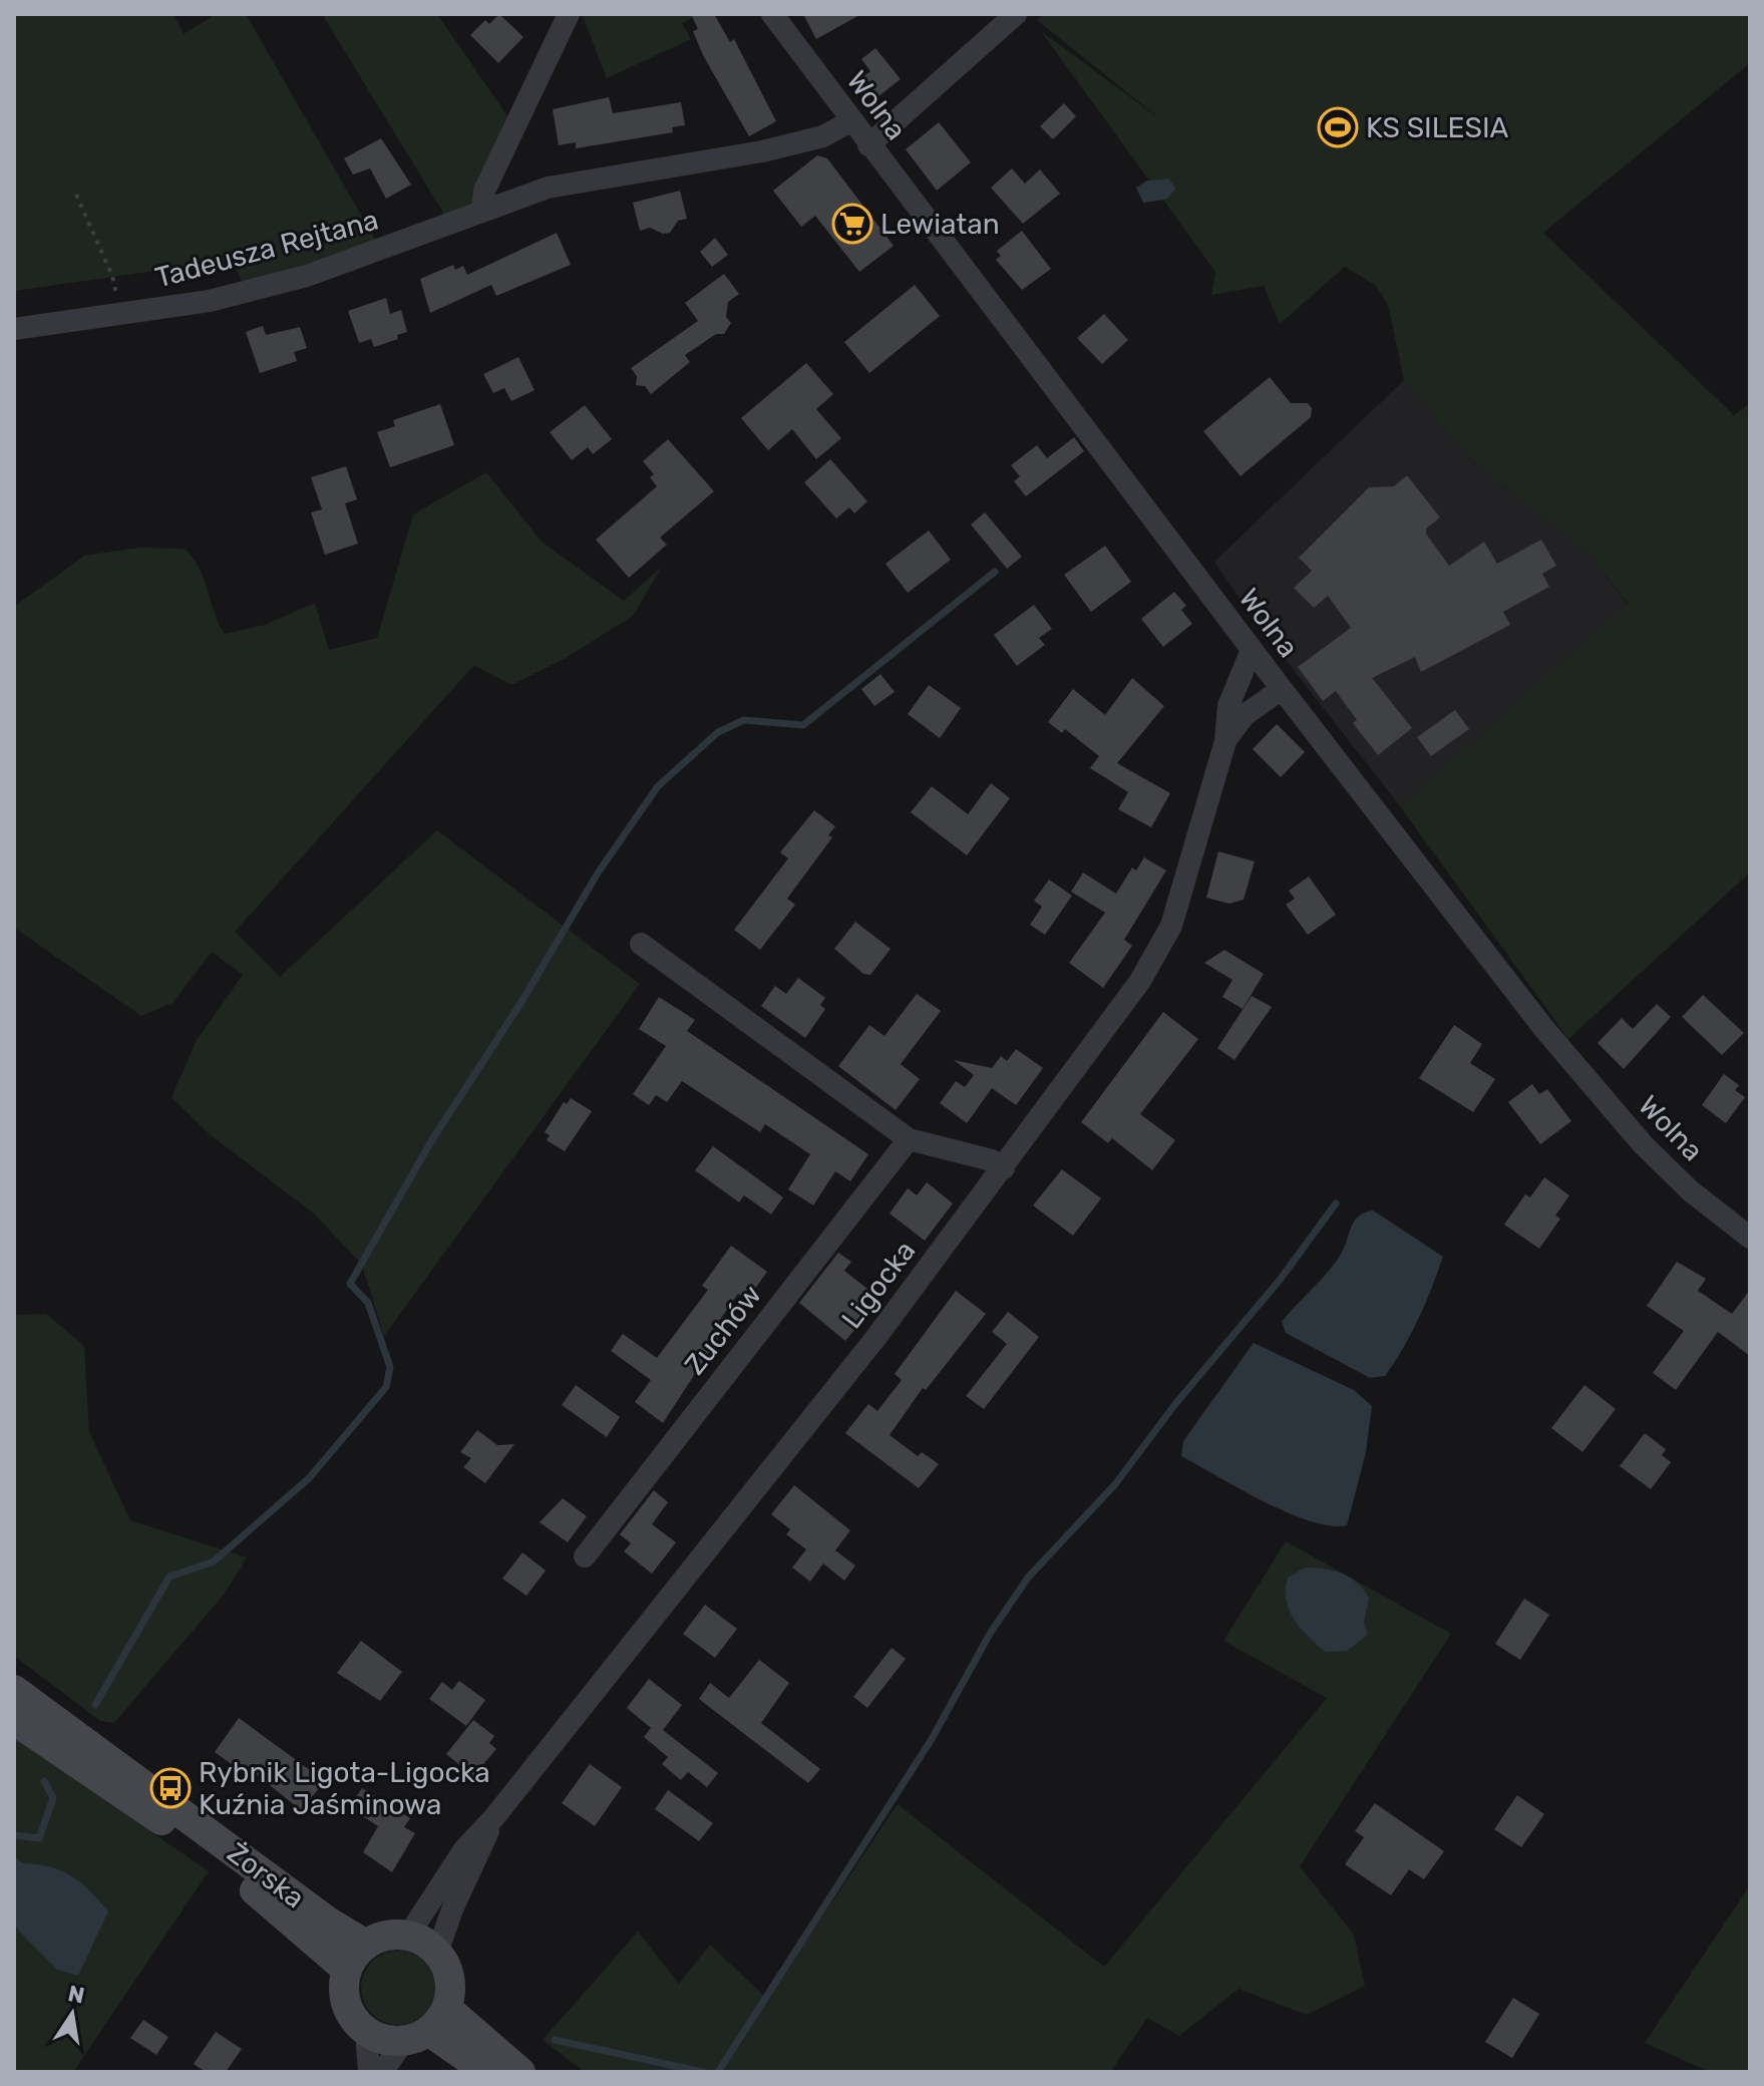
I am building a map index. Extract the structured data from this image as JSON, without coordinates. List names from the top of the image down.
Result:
{
  "streets": {
    "main road": ["Żorska"],
    "street": [
      "Wolna",
      "Tadeusza Rejtana",
      "Ligocka",
      "Zuchów"
    ]
  },
  "crossings": [
    ["Wolna", "Tadeusza Rejtana"],
    ["Wolna", "Ligocka"],
    ["Ligocka", "Żorska"]
  ],
  "places": {
    "sports": ["KS SILESIA"],
    "supermarket": ["Lewiatan"],
    "bus stop": ["Rybnik Ligota-Ligocka Kuźnia Jaśminowa"]
  },
  "north": "top"
}
